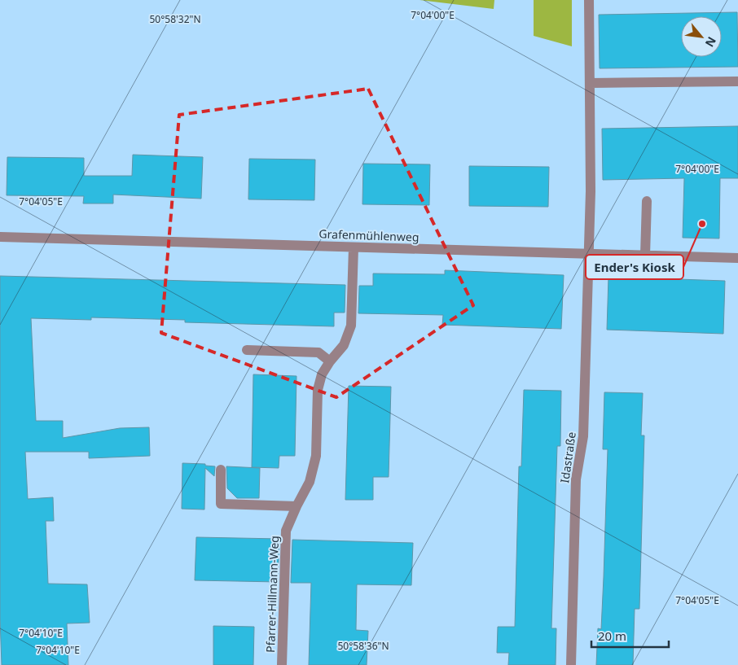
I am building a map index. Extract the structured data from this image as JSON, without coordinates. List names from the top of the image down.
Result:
{
  "streets": {
    "street": ["Grafenmühlenweg", "Idastraße", "Pfarrer-Hillmann-Weg"]
  },
  "crossings": [
    ["Grafenmühlenweg", "Idastraße"],
    ["Grafenmühlenweg", "Pfarrer-Hillmann-Weg"]
  ],
  "places": ["Ender's Kiosk"],
  "scale_bar": "20 m",
  "north": "bottom right",
  "coordinates": [
    "7°04'00\"E",
    "50°58'32\"N",
    "7°04'05\"E",
    "7°04'10\"E",
    "50°58'36\"N"
  ]
}
